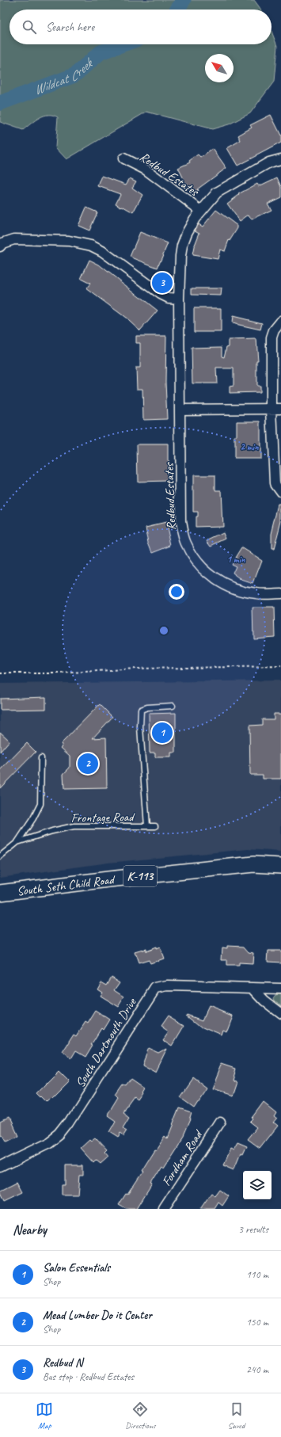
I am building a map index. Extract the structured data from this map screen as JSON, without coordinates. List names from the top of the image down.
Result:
{
  "streets": {
    "main road": ["K-113", "South Seth Child Road"],
    "street": ["Redbud Estates", "South Dartmouth Drive", "Fordham Road"],
    "lane": ["Frontage Road"]
  },
  "water": ["Wildcat Creek"],
  "north": "top left",
  "page": {
    "search": "Search here",
    "pins": ["3", "1", "2"],
    "heading": ["Nearby", "3 results"],
    "list": [
      {
        "mark": "1",
        "name": "Salon Essentials",
        "note": "Shop",
        "value": "110 m"
      },
      {
        "mark": "2",
        "name": "Mead Lumber Do it Center",
        "note": "Shop",
        "value": "150 m"
      },
      {
        "mark": "3",
        "name": "Redbud N",
        "note": "Bus stop · Redbud Estates",
        "value": "240 m"
      }
    ],
    "nav": ["Map", "Directions", "Saved"]
  },
  "rings": ["2 min", "1 min"]
}
